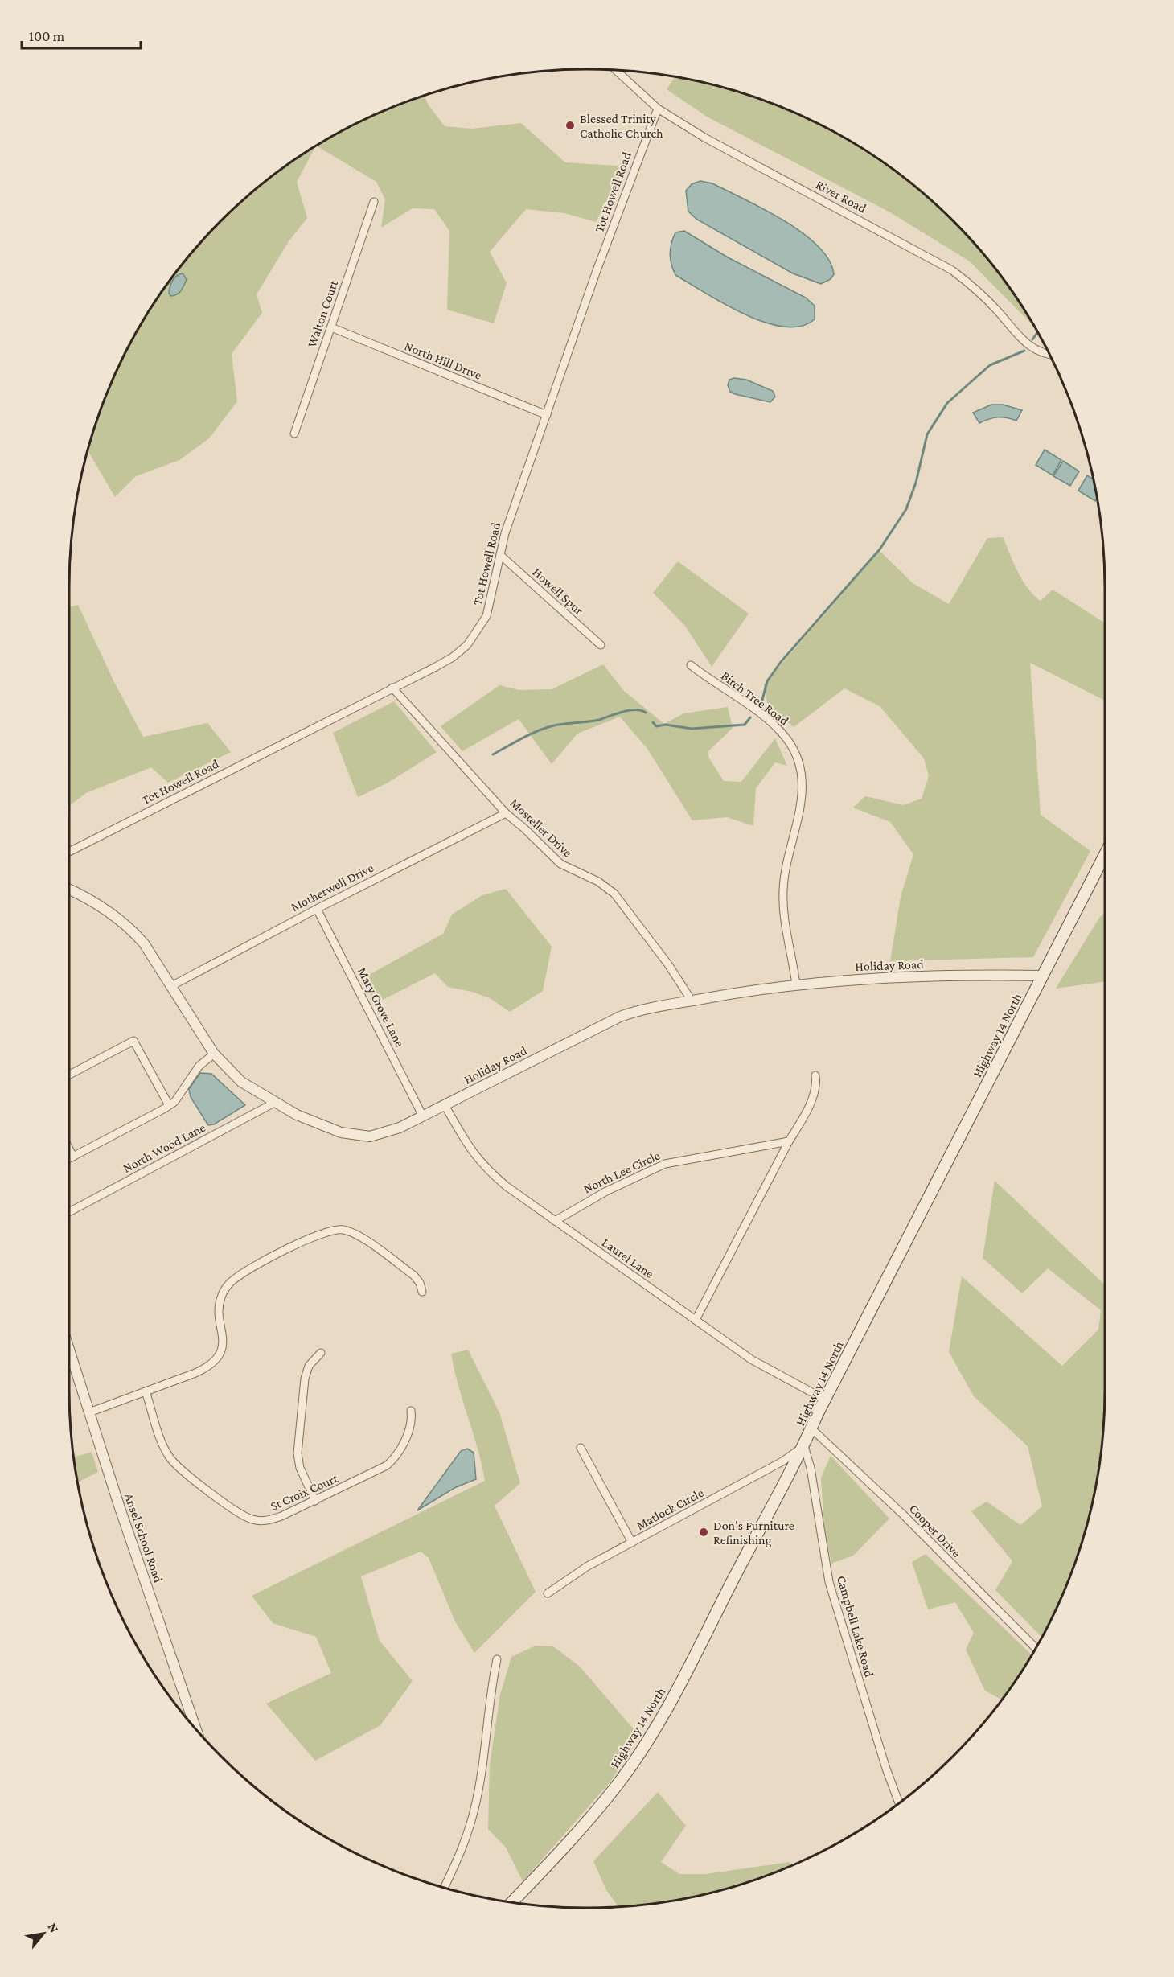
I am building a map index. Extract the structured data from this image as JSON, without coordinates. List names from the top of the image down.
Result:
{
  "streets": {
    "main road": ["Highway 14 North"],
    "street": [
      "Tot Howell Road",
      "River Road",
      "Walton Court",
      "North Hill Drive",
      "Howell Spur",
      "Birch Tree Road",
      "Mosteller Drive",
      "Motherwell Drive",
      "Holiday Road",
      "Mary Grove Lane",
      "North Wood Lane",
      "North Lee Circle",
      "Laurel Lane",
      "St Croix Court",
      "Matlock Circle",
      "Cooper Drive",
      "Ansel School Road",
      "Campbell Lake Road"
    ]
  },
  "crossings": [
    ["Tot Howell Road", "River Road"],
    ["Tot Howell Road", "North Hill Drive"],
    ["Tot Howell Road", "Howell Spur"],
    ["Tot Howell Road", "Mosteller Drive"],
    ["Walton Court", "North Hill Drive"],
    ["Birch Tree Road", "Holiday Road"],
    ["Mosteller Drive", "Motherwell Drive"],
    ["Mosteller Drive", "Holiday Road"],
    ["Motherwell Drive", "Holiday Road"],
    ["Motherwell Drive", "Mary Grove Lane"],
    ["Holiday Road", "Mary Grove Lane"],
    ["Holiday Road", "Highway 14 North"],
    ["Holiday Road", "North Wood Lane"],
    ["Holiday Road", "Laurel Lane"],
    ["Highway 14 North", "Laurel Lane"],
    ["Highway 14 North", "Matlock Circle"],
    ["Highway 14 North", "Cooper Drive"],
    ["Highway 14 North", "Campbell Lake Road"],
    ["North Lee Circle", "Laurel Lane"],
    ["Matlock Circle", "Campbell Lake Road"]
  ],
  "places": ["Blessed Trinity Catholic Church", "Don's Furniture Refinishing"],
  "scale_bar": "100 m",
  "north": "top right"
}
